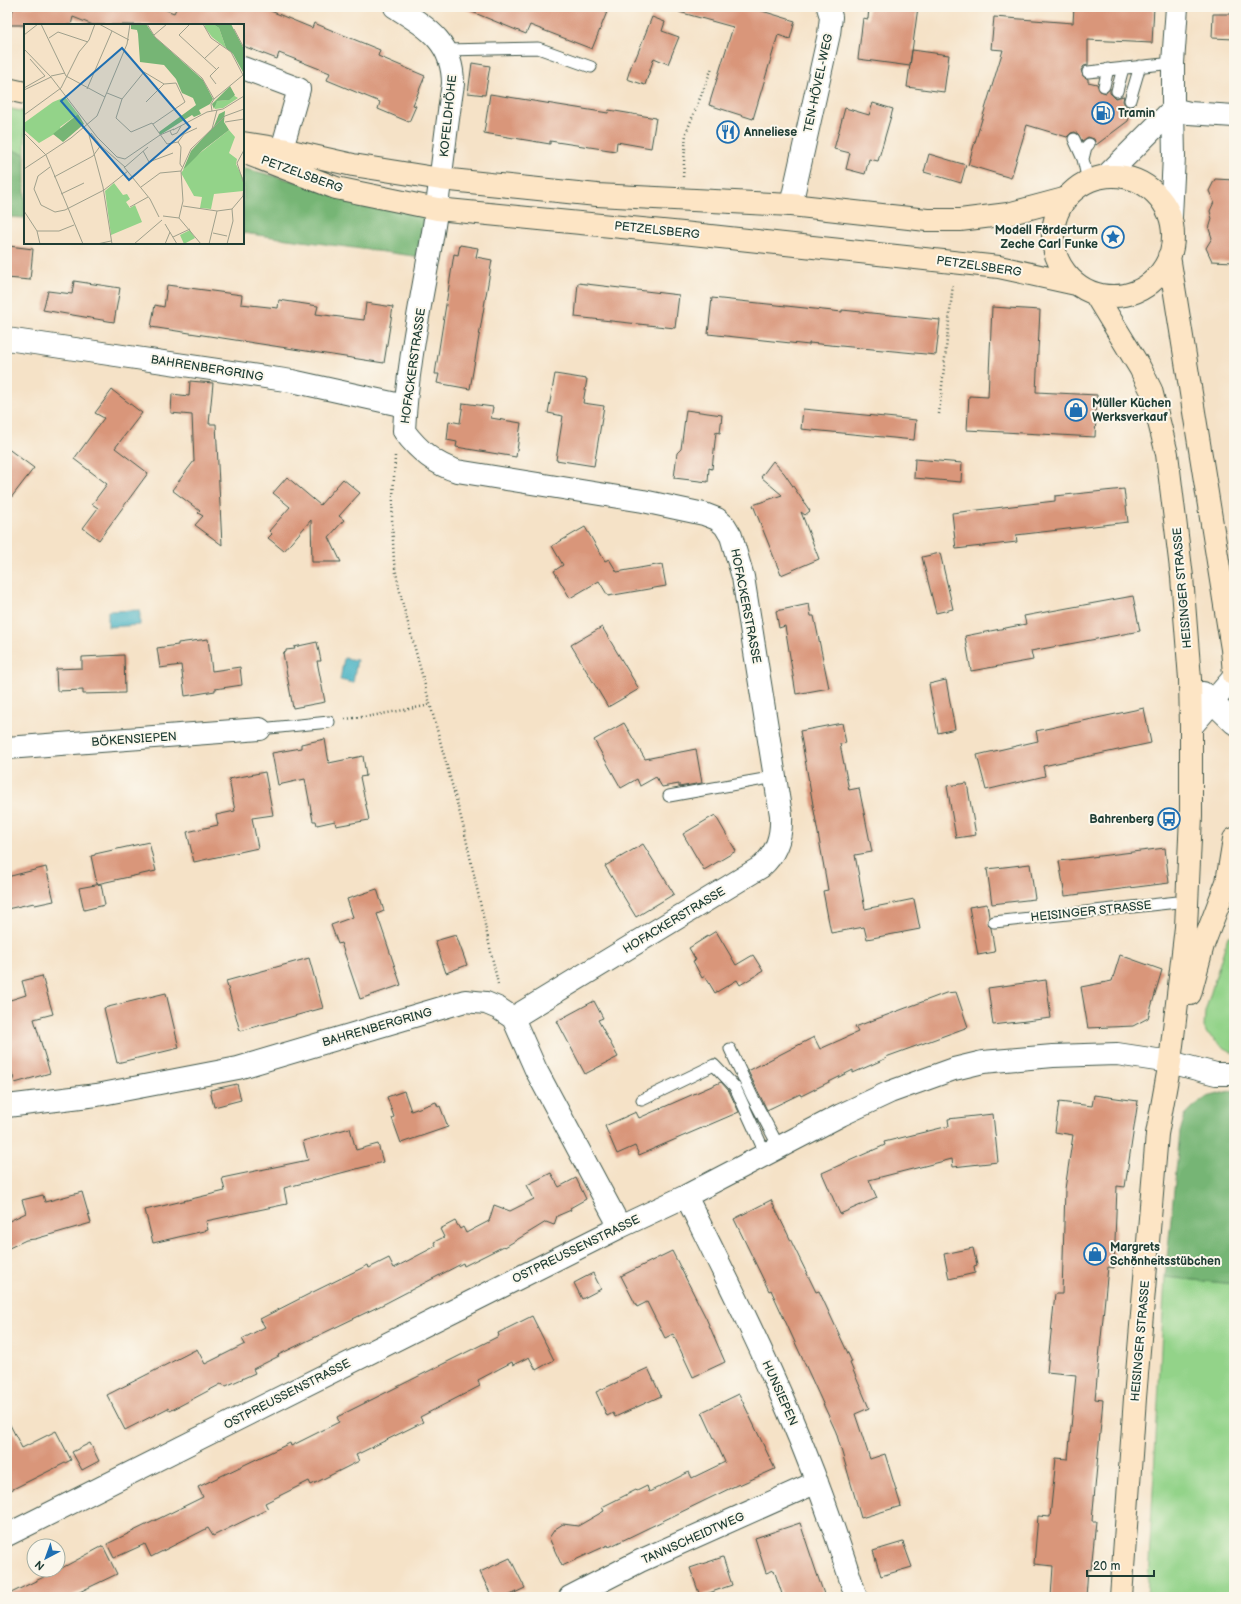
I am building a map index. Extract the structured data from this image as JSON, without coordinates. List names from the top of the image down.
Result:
{
  "streets": {
    "main road": ["PETZELSBERG", "HEISINGER STRASSE"],
    "street": [
      "TEN-HÖVEL-WEG",
      "KOFELDHÖHE",
      "HOFACKERSTRASSE",
      "BAHRENBERGRING",
      "BÖKENSIEPEN",
      "OSTPREUSSENSTRASSE",
      "HUNSIEPEN",
      "TANNSCHEIDTWEG"
    ]
  },
  "crossings": [
    ["TEN-HÖVEL-WEG", "PETZELSBERG"],
    ["KOFELDHÖHE", "PETZELSBERG"],
    ["KOFELDHÖHE", "HOFACKERSTRASSE"],
    ["PETZELSBERG", "HOFACKERSTRASSE"],
    ["PETZELSBERG", "HEISINGER STRASSE"],
    ["HOFACKERSTRASSE", "BAHRENBERGRING"],
    ["HEISINGER STRASSE", "OSTPREUSSENSTRASSE"],
    ["OSTPREUSSENSTRASSE", "HUNSIEPEN"],
    ["HUNSIEPEN", "TANNSCHEIDTWEG"]
  ],
  "places": {
    "fuel station": ["Tramin"],
    "restaurant": ["Anneliese"],
    "place": ["Modell Förderturm Zeche Carl Funke"],
    "shop": ["Müller Küchen Werksverkauf", "Margrets Schönheitsstübchen"],
    "bus stop": ["Bahrenberg"]
  },
  "scale_bar": "20 m",
  "north": "bottom left"
}
